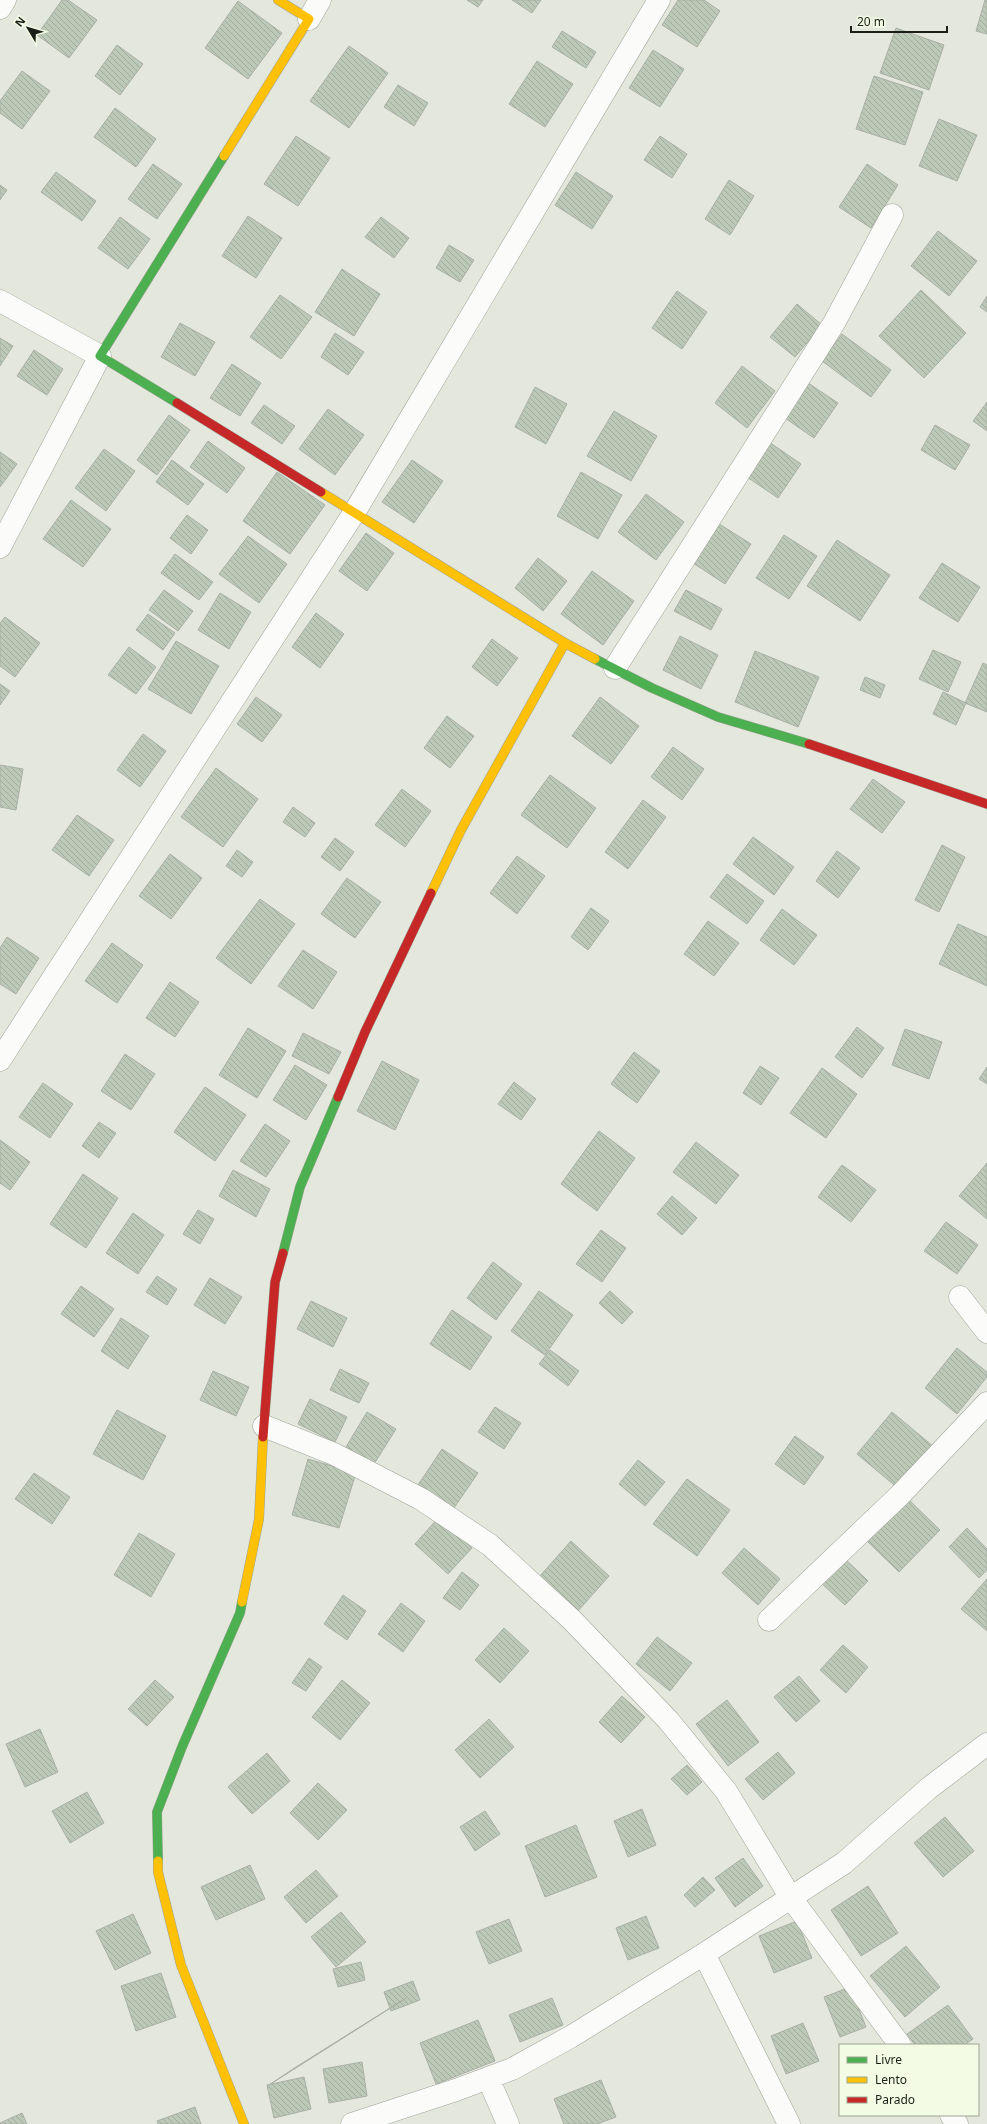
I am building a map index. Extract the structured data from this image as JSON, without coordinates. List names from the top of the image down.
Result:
{
  "legend": ["Livre", "Lento", "Parado"],
  "scale_bar": "20 m",
  "north": "top left"
}
